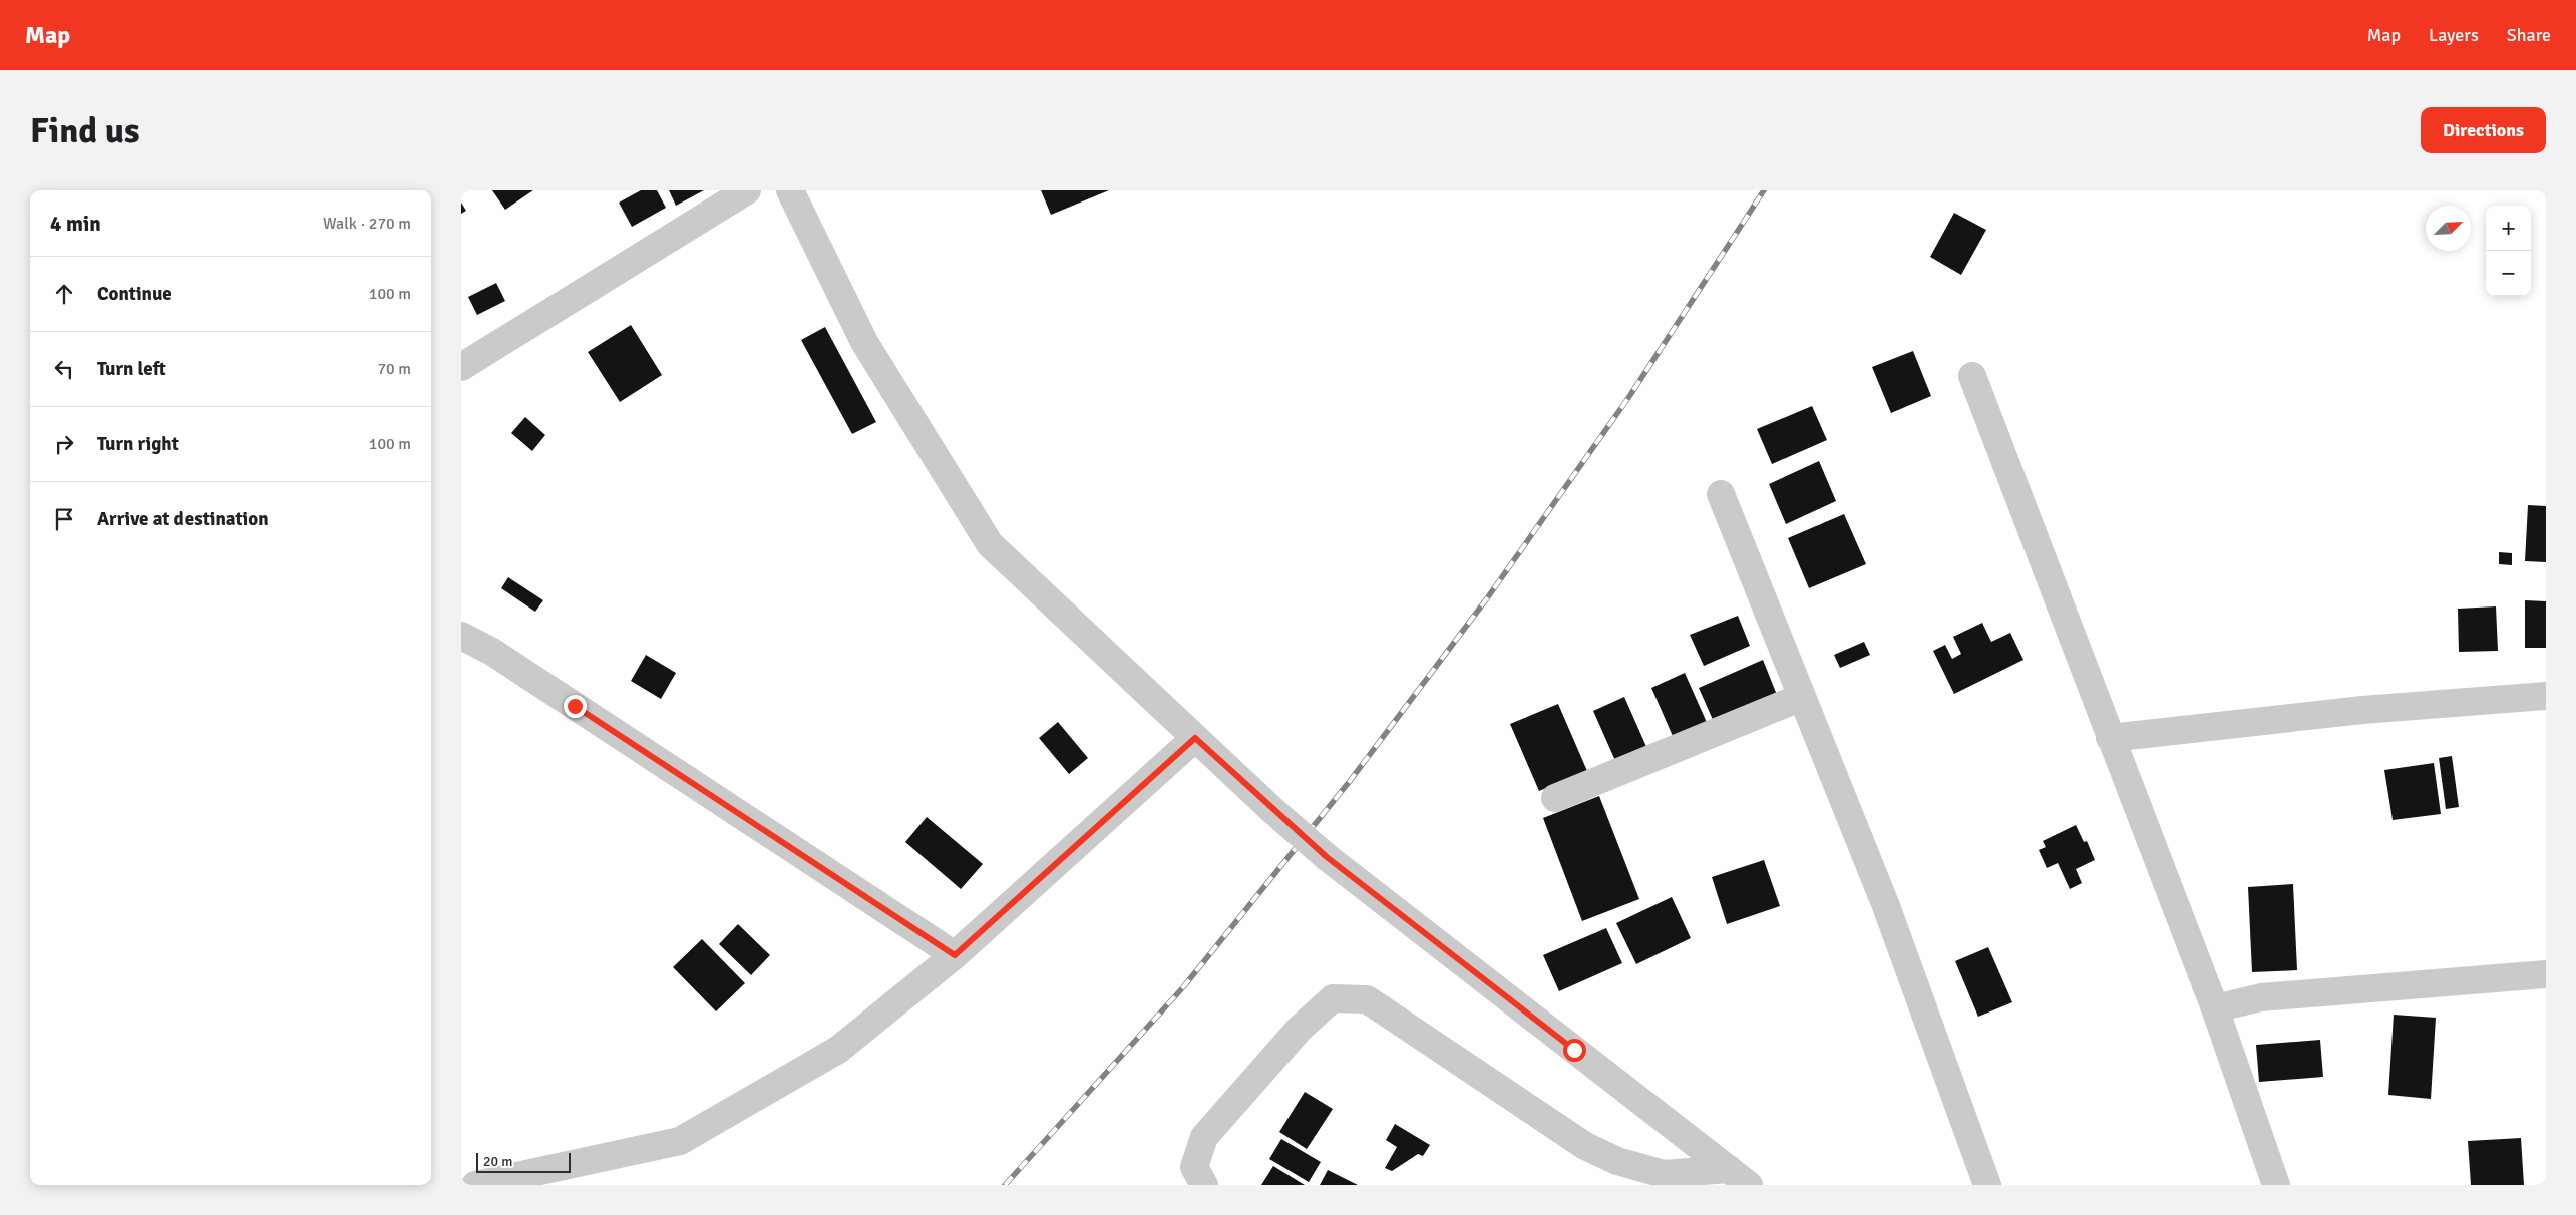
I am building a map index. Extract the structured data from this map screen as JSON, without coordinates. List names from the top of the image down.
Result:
{
  "scale_bar": "20 m",
  "north": "top right",
  "page": {
    "header": "Map",
    "nav": ["Map", "Layers", "Share"],
    "buttons": "Directions",
    "title": "Find us",
    "heading": ["4 min", "Walk · 270 m"],
    "map_buttons": ["+", "−"],
    "list": [
      ["Continue", "100 m"],
      ["Turn left", "70 m"],
      ["Turn right", "100 m"],
      "Arrive at destination"
    ],
    "scale": "20 m"
  }
}
